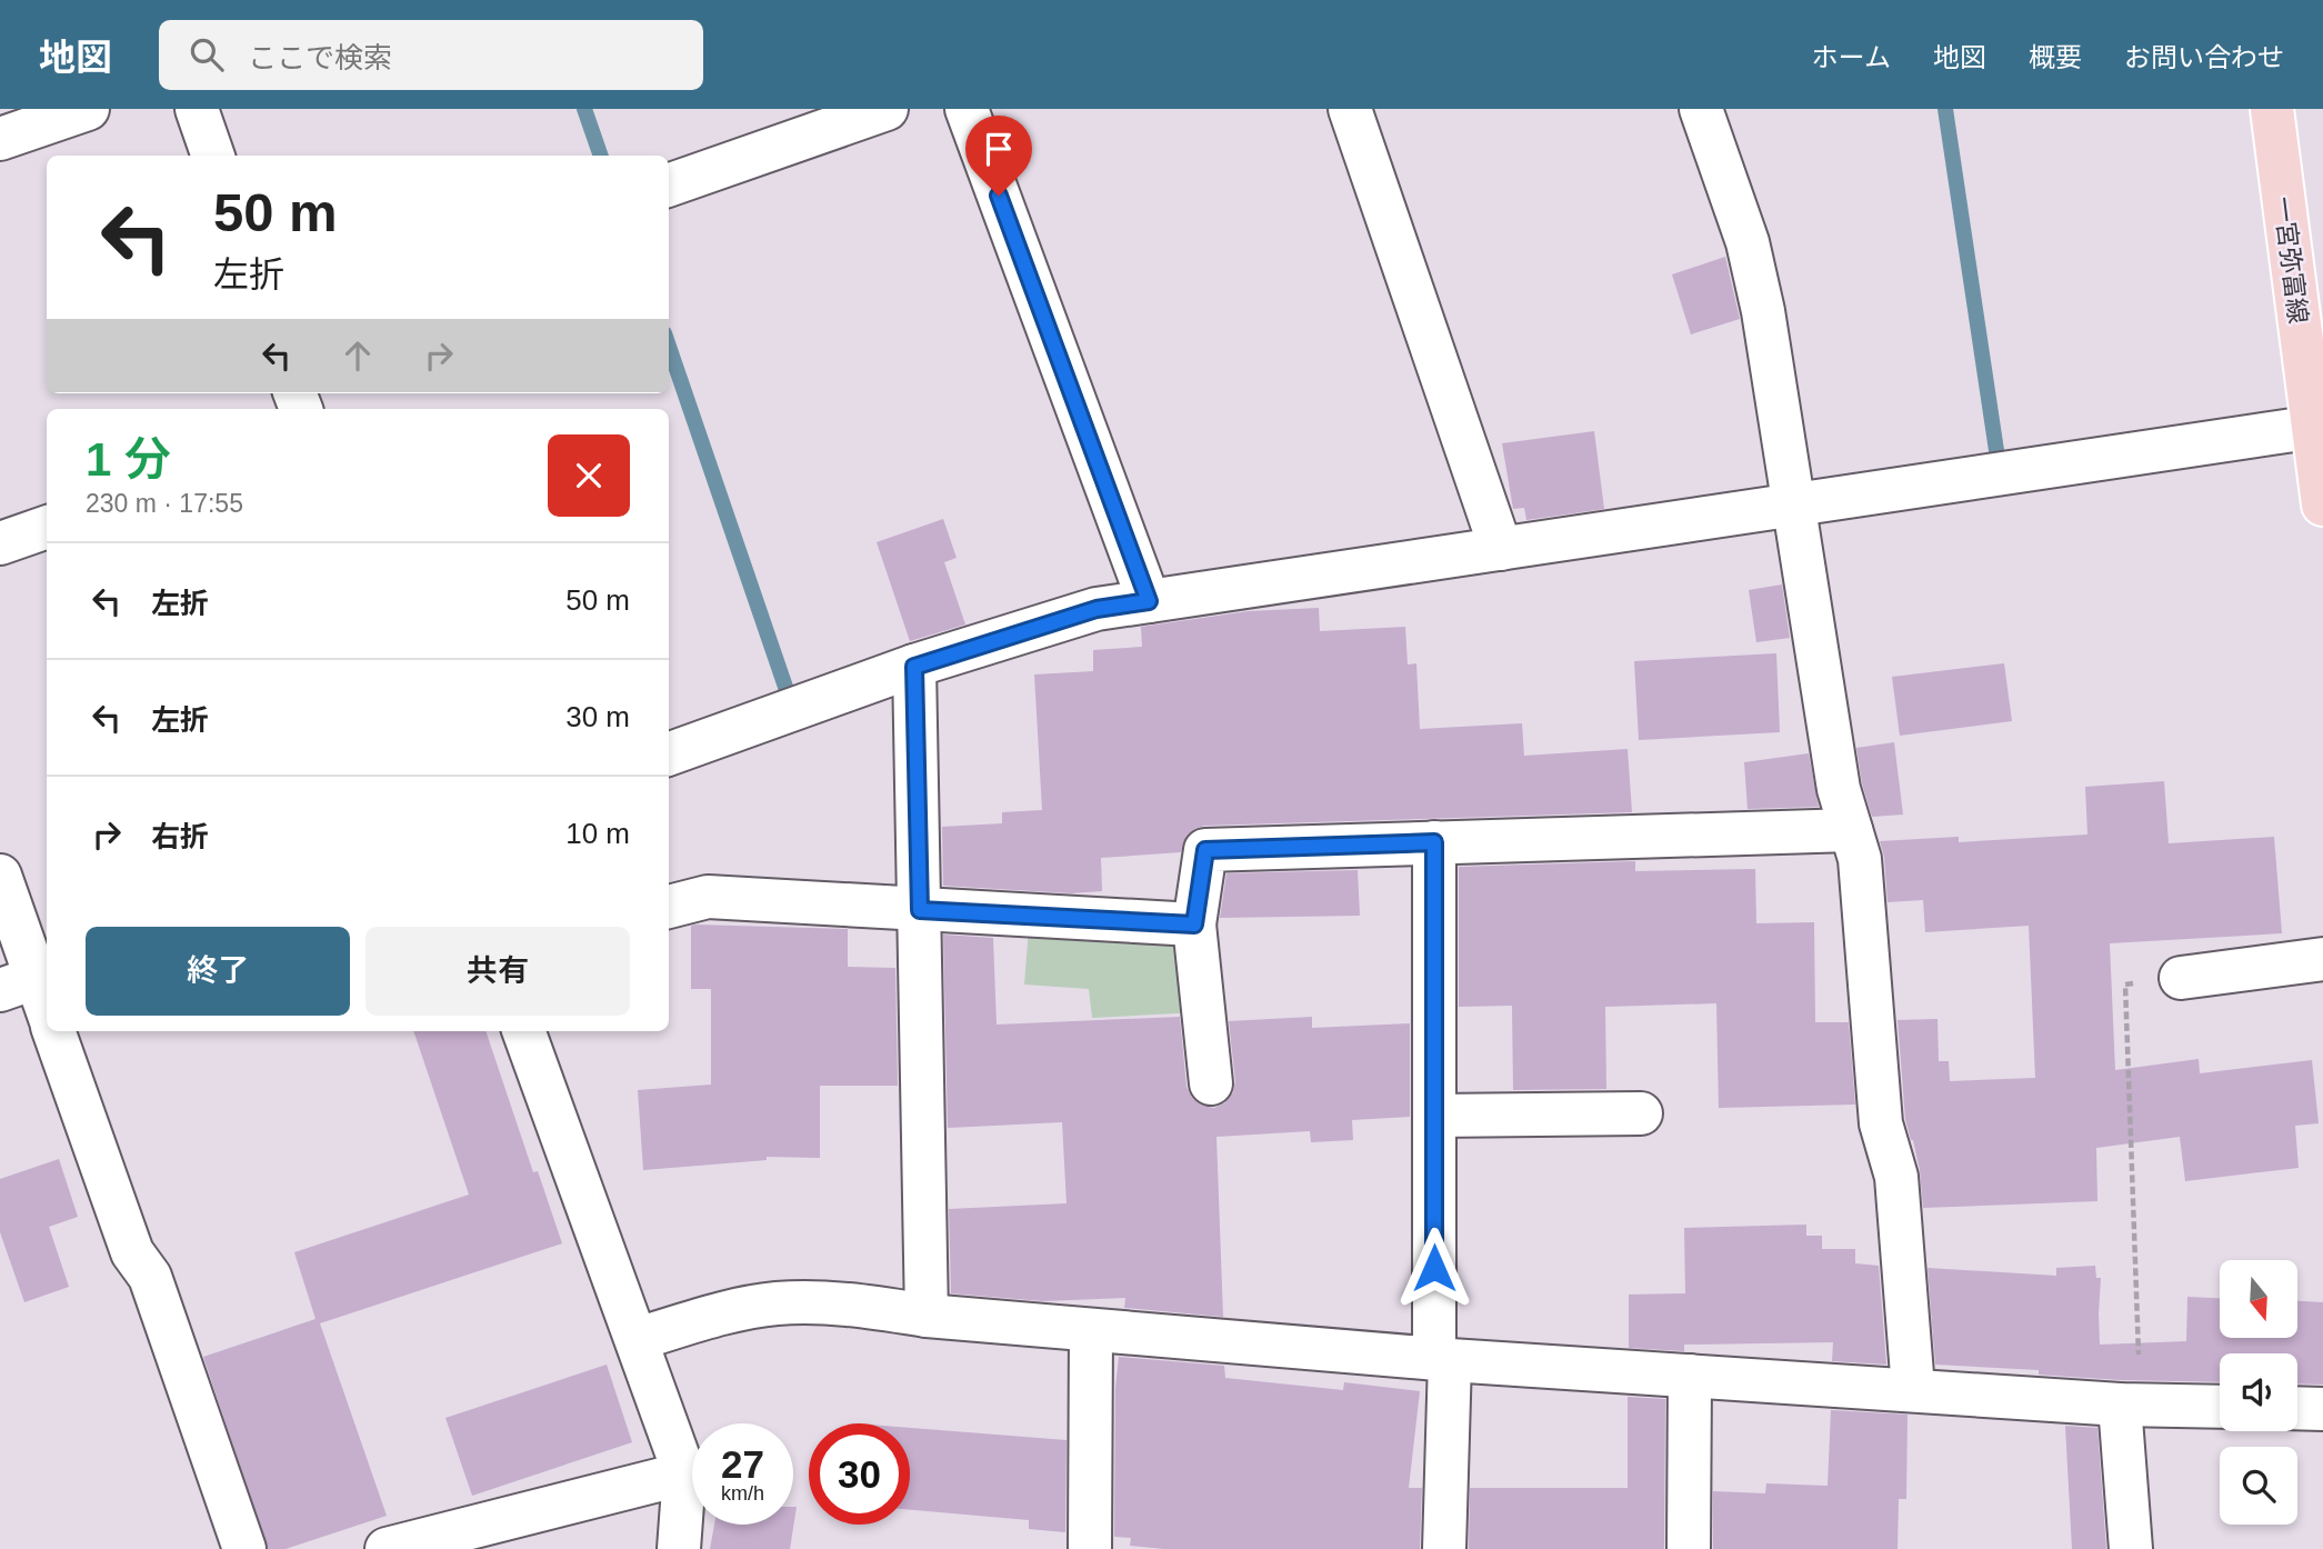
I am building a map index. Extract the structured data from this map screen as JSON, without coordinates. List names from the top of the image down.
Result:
{
  "streets": {
    "main road": ["一宮弥富線"]
  },
  "north": "bottom",
  "page": {
    "header": "地図",
    "search": "ここで検索",
    "nav": [
      "ホーム",
      "地図",
      "概要",
      "お問い合わせ"
    ],
    "turn": ["50 m", "左折"],
    "heading": ["1 分", "230 m · 17:55"],
    "list": [
      {
        "name": "左折",
        "value": "50 m"
      },
      {
        "name": "左折",
        "value": "30 m"
      },
      {
        "name": "右折",
        "value": "10 m"
      }
    ],
    "buttons": ["終了", "共有"],
    "speed": "27 km/h",
    "limit": "30"
  }
}
